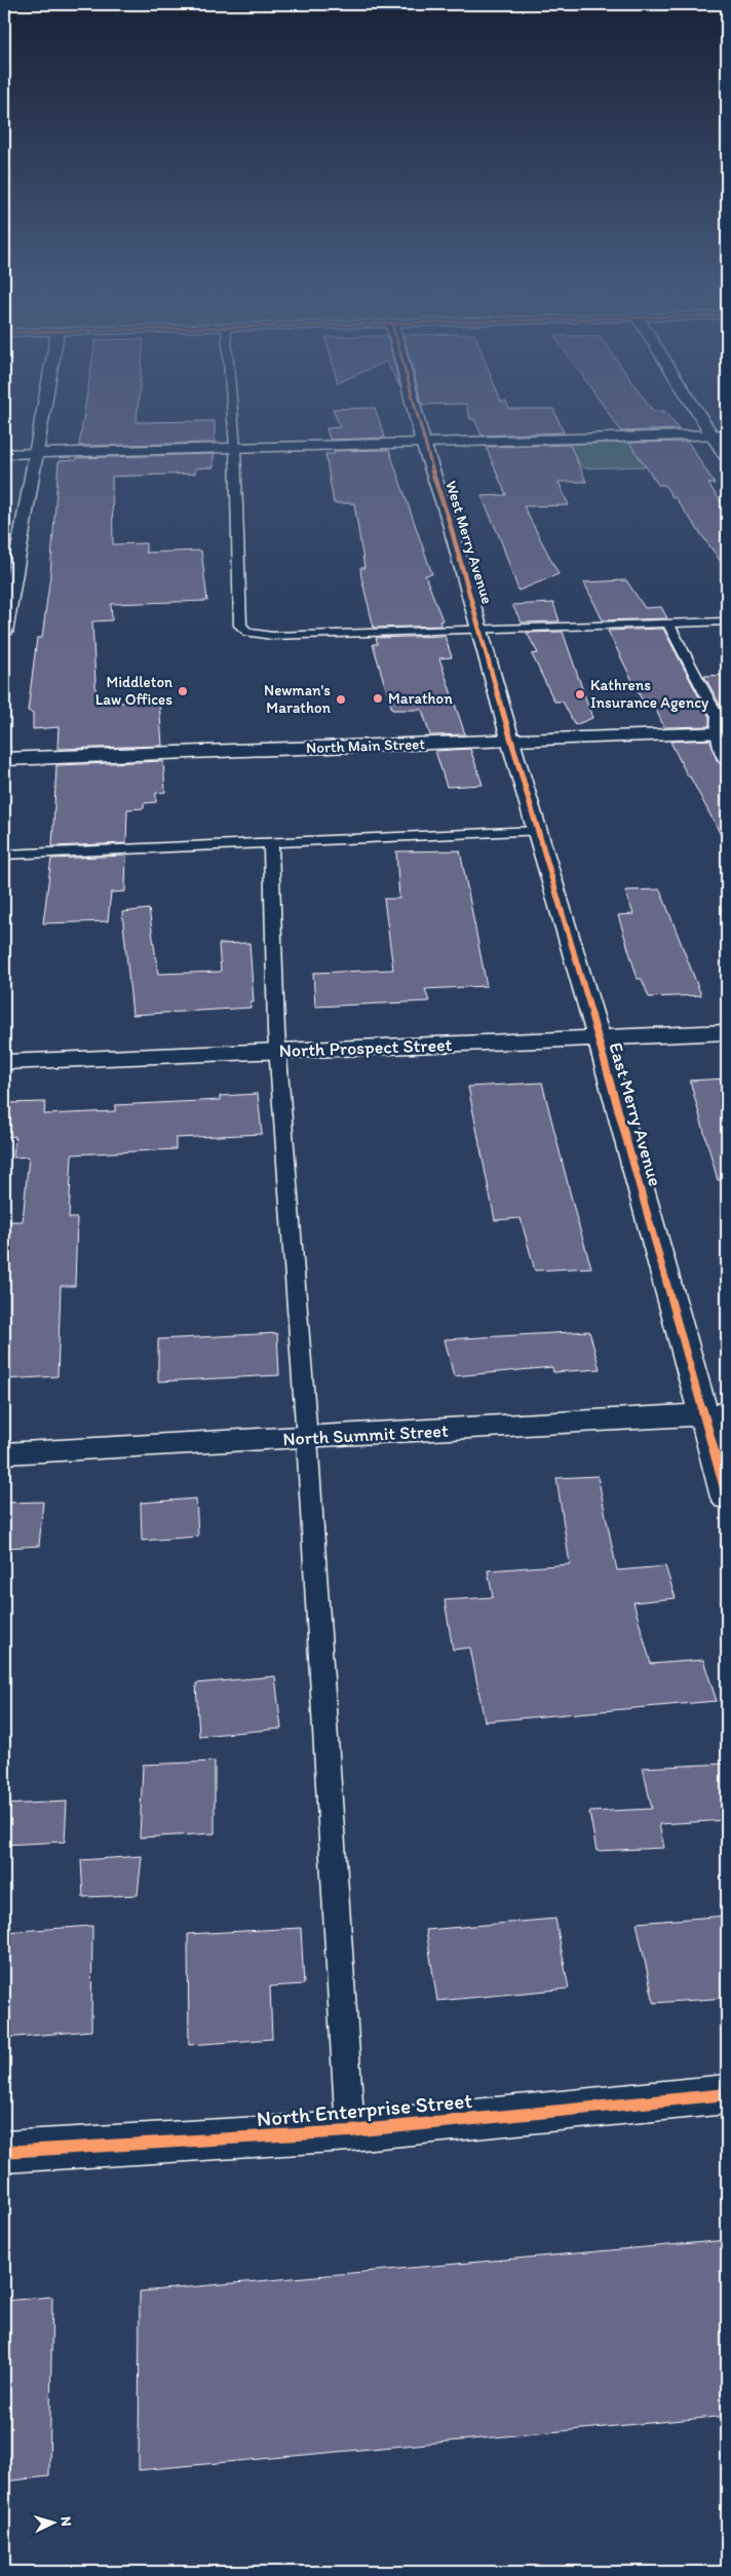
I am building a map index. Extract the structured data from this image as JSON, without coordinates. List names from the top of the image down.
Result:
{
  "streets": {
    "street": [
      "West Merry Avenue",
      "North Main Street",
      "North Prospect Street",
      "East Merry Avenue",
      "North Summit Street",
      "North Enterprise Street"
    ]
  },
  "crossings": [
    ["West Merry Avenue", "North Main Street"],
    ["West Merry Avenue", "East Merry Avenue"],
    ["North Main Street", "East Merry Avenue"],
    ["North Prospect Street", "East Merry Avenue"],
    ["East Merry Avenue", "North Summit Street"]
  ],
  "places": [
    "Middleton Law Offices",
    "Kathrens Insurance Agency",
    "Marathon",
    "Newman's Marathon"
  ],
  "north": "right"
}
